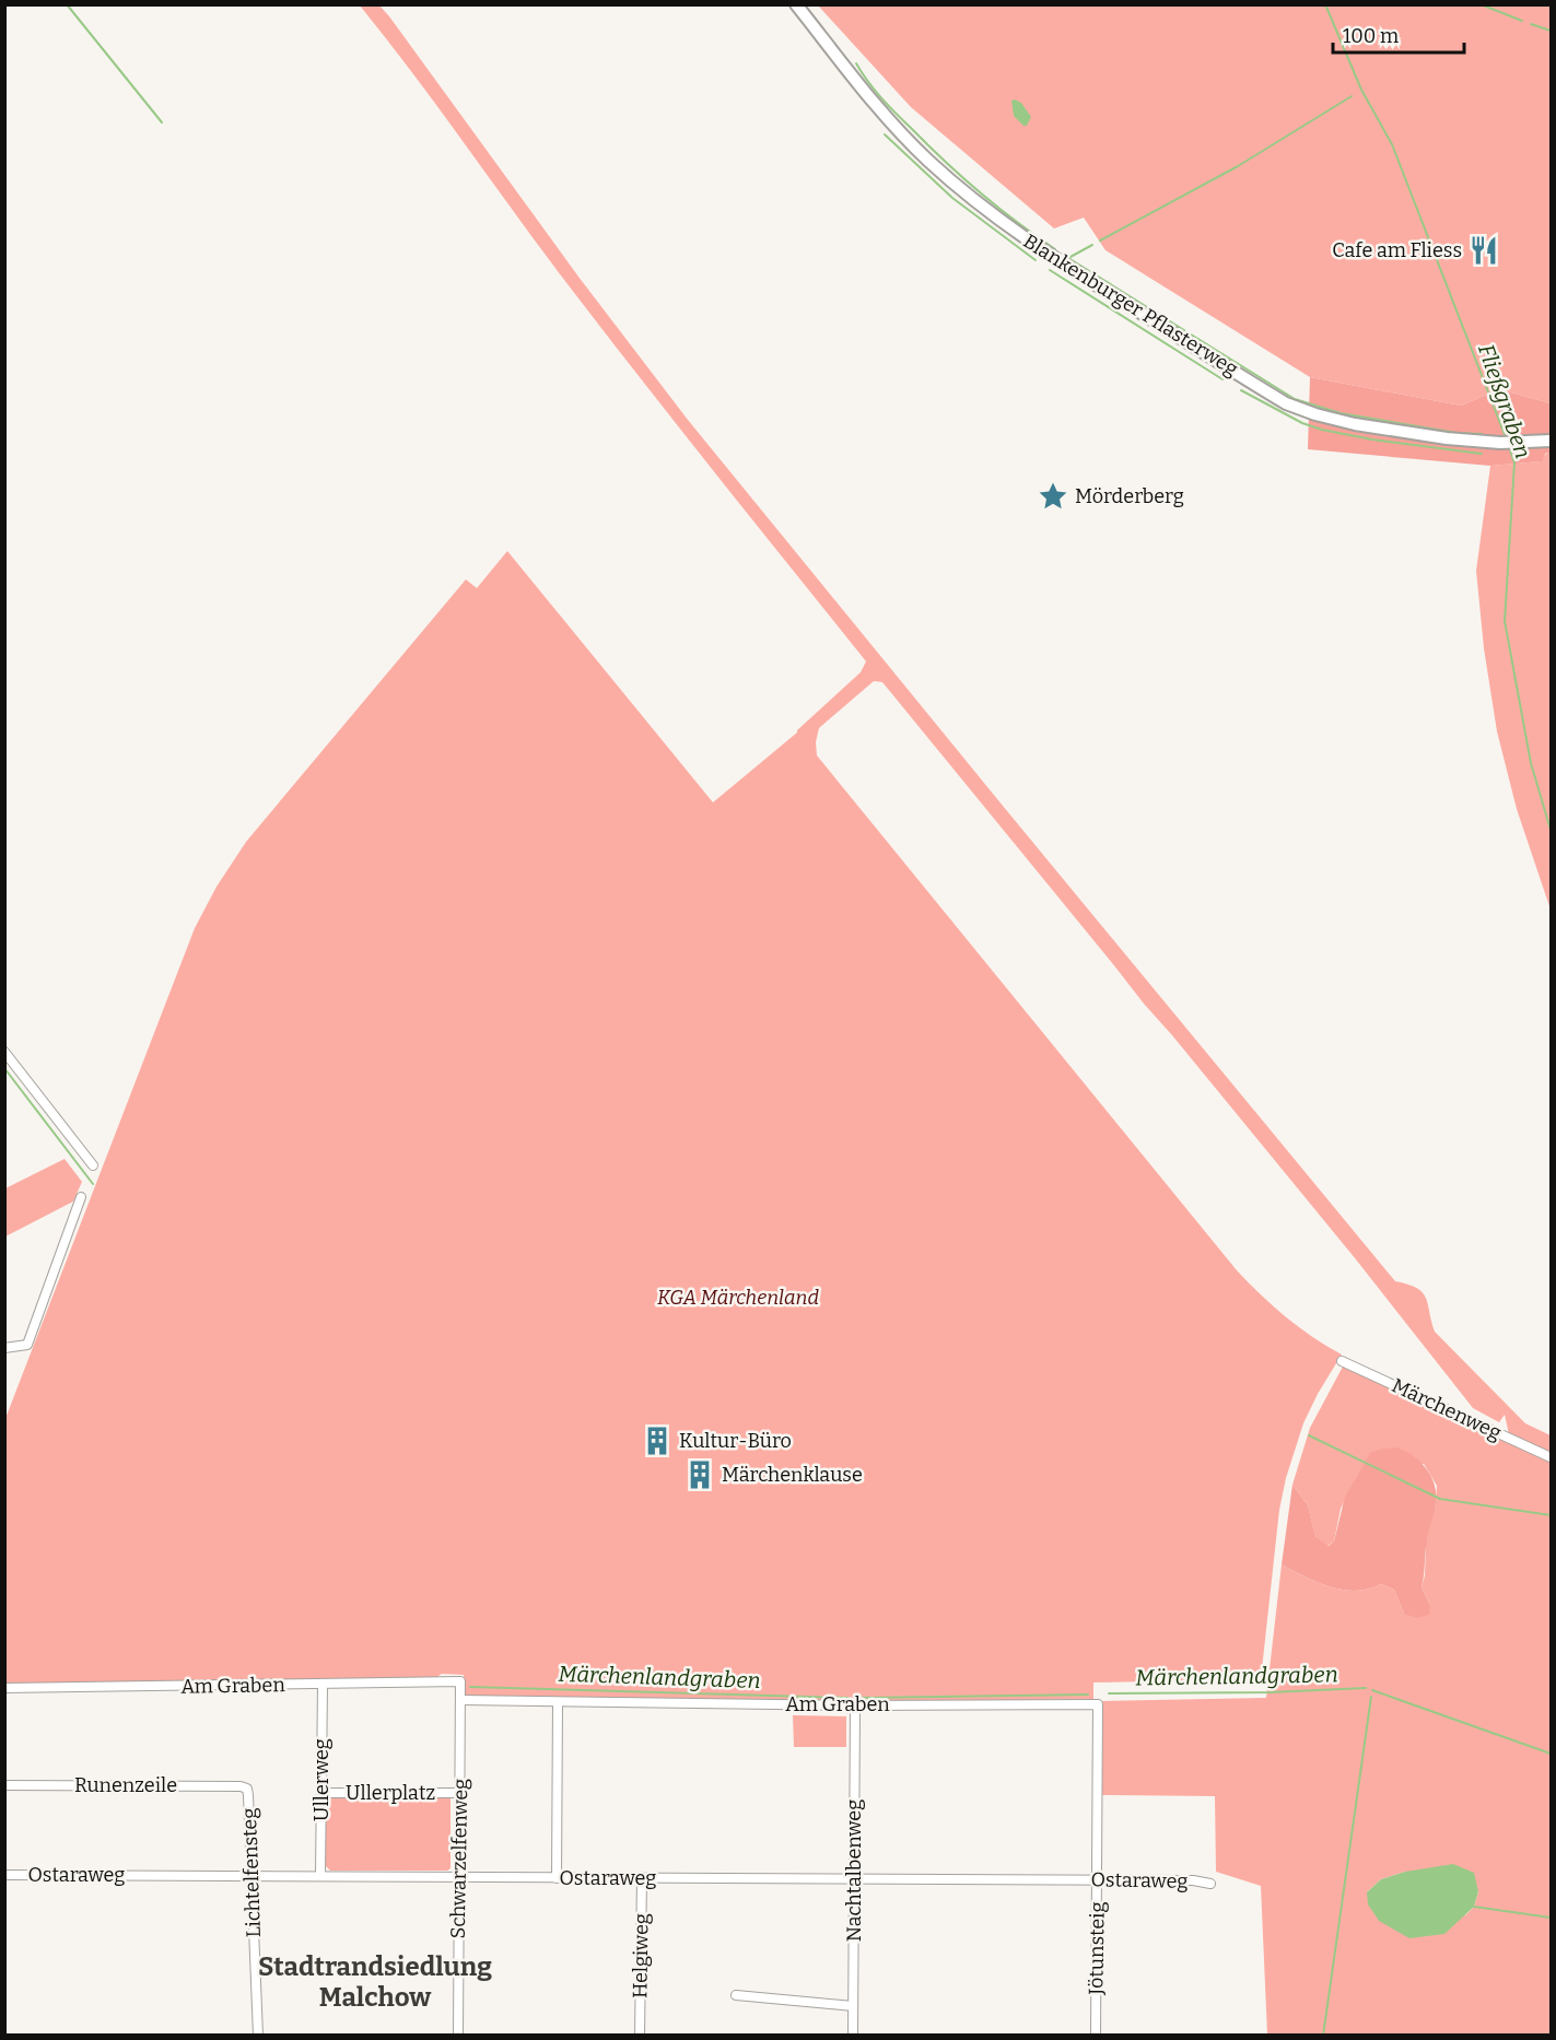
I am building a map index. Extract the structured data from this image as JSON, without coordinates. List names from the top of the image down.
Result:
{
  "streets": {
    "main road": ["Blankenburger Pflasterweg"],
    "street": [
      "Märchenweg",
      "Am Graben",
      "Ullerweg",
      "Runenzeile",
      "Ullerplatz",
      "Schwarzelfenweg",
      "Nachtalbenweg",
      "Lichtelfensteg",
      "Ostaraweg",
      "Jötunsteig",
      "Helgiweg"
    ]
  },
  "crossings": [
    ["Am Graben", "Ullerweg"],
    ["Am Graben", "Schwarzelfenweg"],
    ["Am Graben", "Nachtalbenweg"],
    ["Am Graben", "Jötunsteig"],
    ["Ullerweg", "Ullerplatz"],
    ["Ullerweg", "Ostaraweg"],
    ["Runenzeile", "Lichtelfensteg"],
    ["Ullerplatz", "Schwarzelfenweg"],
    ["Schwarzelfenweg", "Ostaraweg"],
    ["Nachtalbenweg", "Ostaraweg"],
    ["Lichtelfensteg", "Ostaraweg"],
    ["Ostaraweg", "Jötunsteig"],
    ["Ostaraweg", "Helgiweg"]
  ],
  "districts": ["Stadtrandsiedlung Malchow"],
  "water": ["Fließgraben", "Märchenlandgraben"],
  "parks": ["KGA Märchenland"],
  "places": {
    "restaurant": ["Cafe am Fliess"],
    "place": ["Mörderberg"],
    "building": ["Kultur-Büro", "Märchenklause"]
  },
  "scale_bar": "100 m"
}
